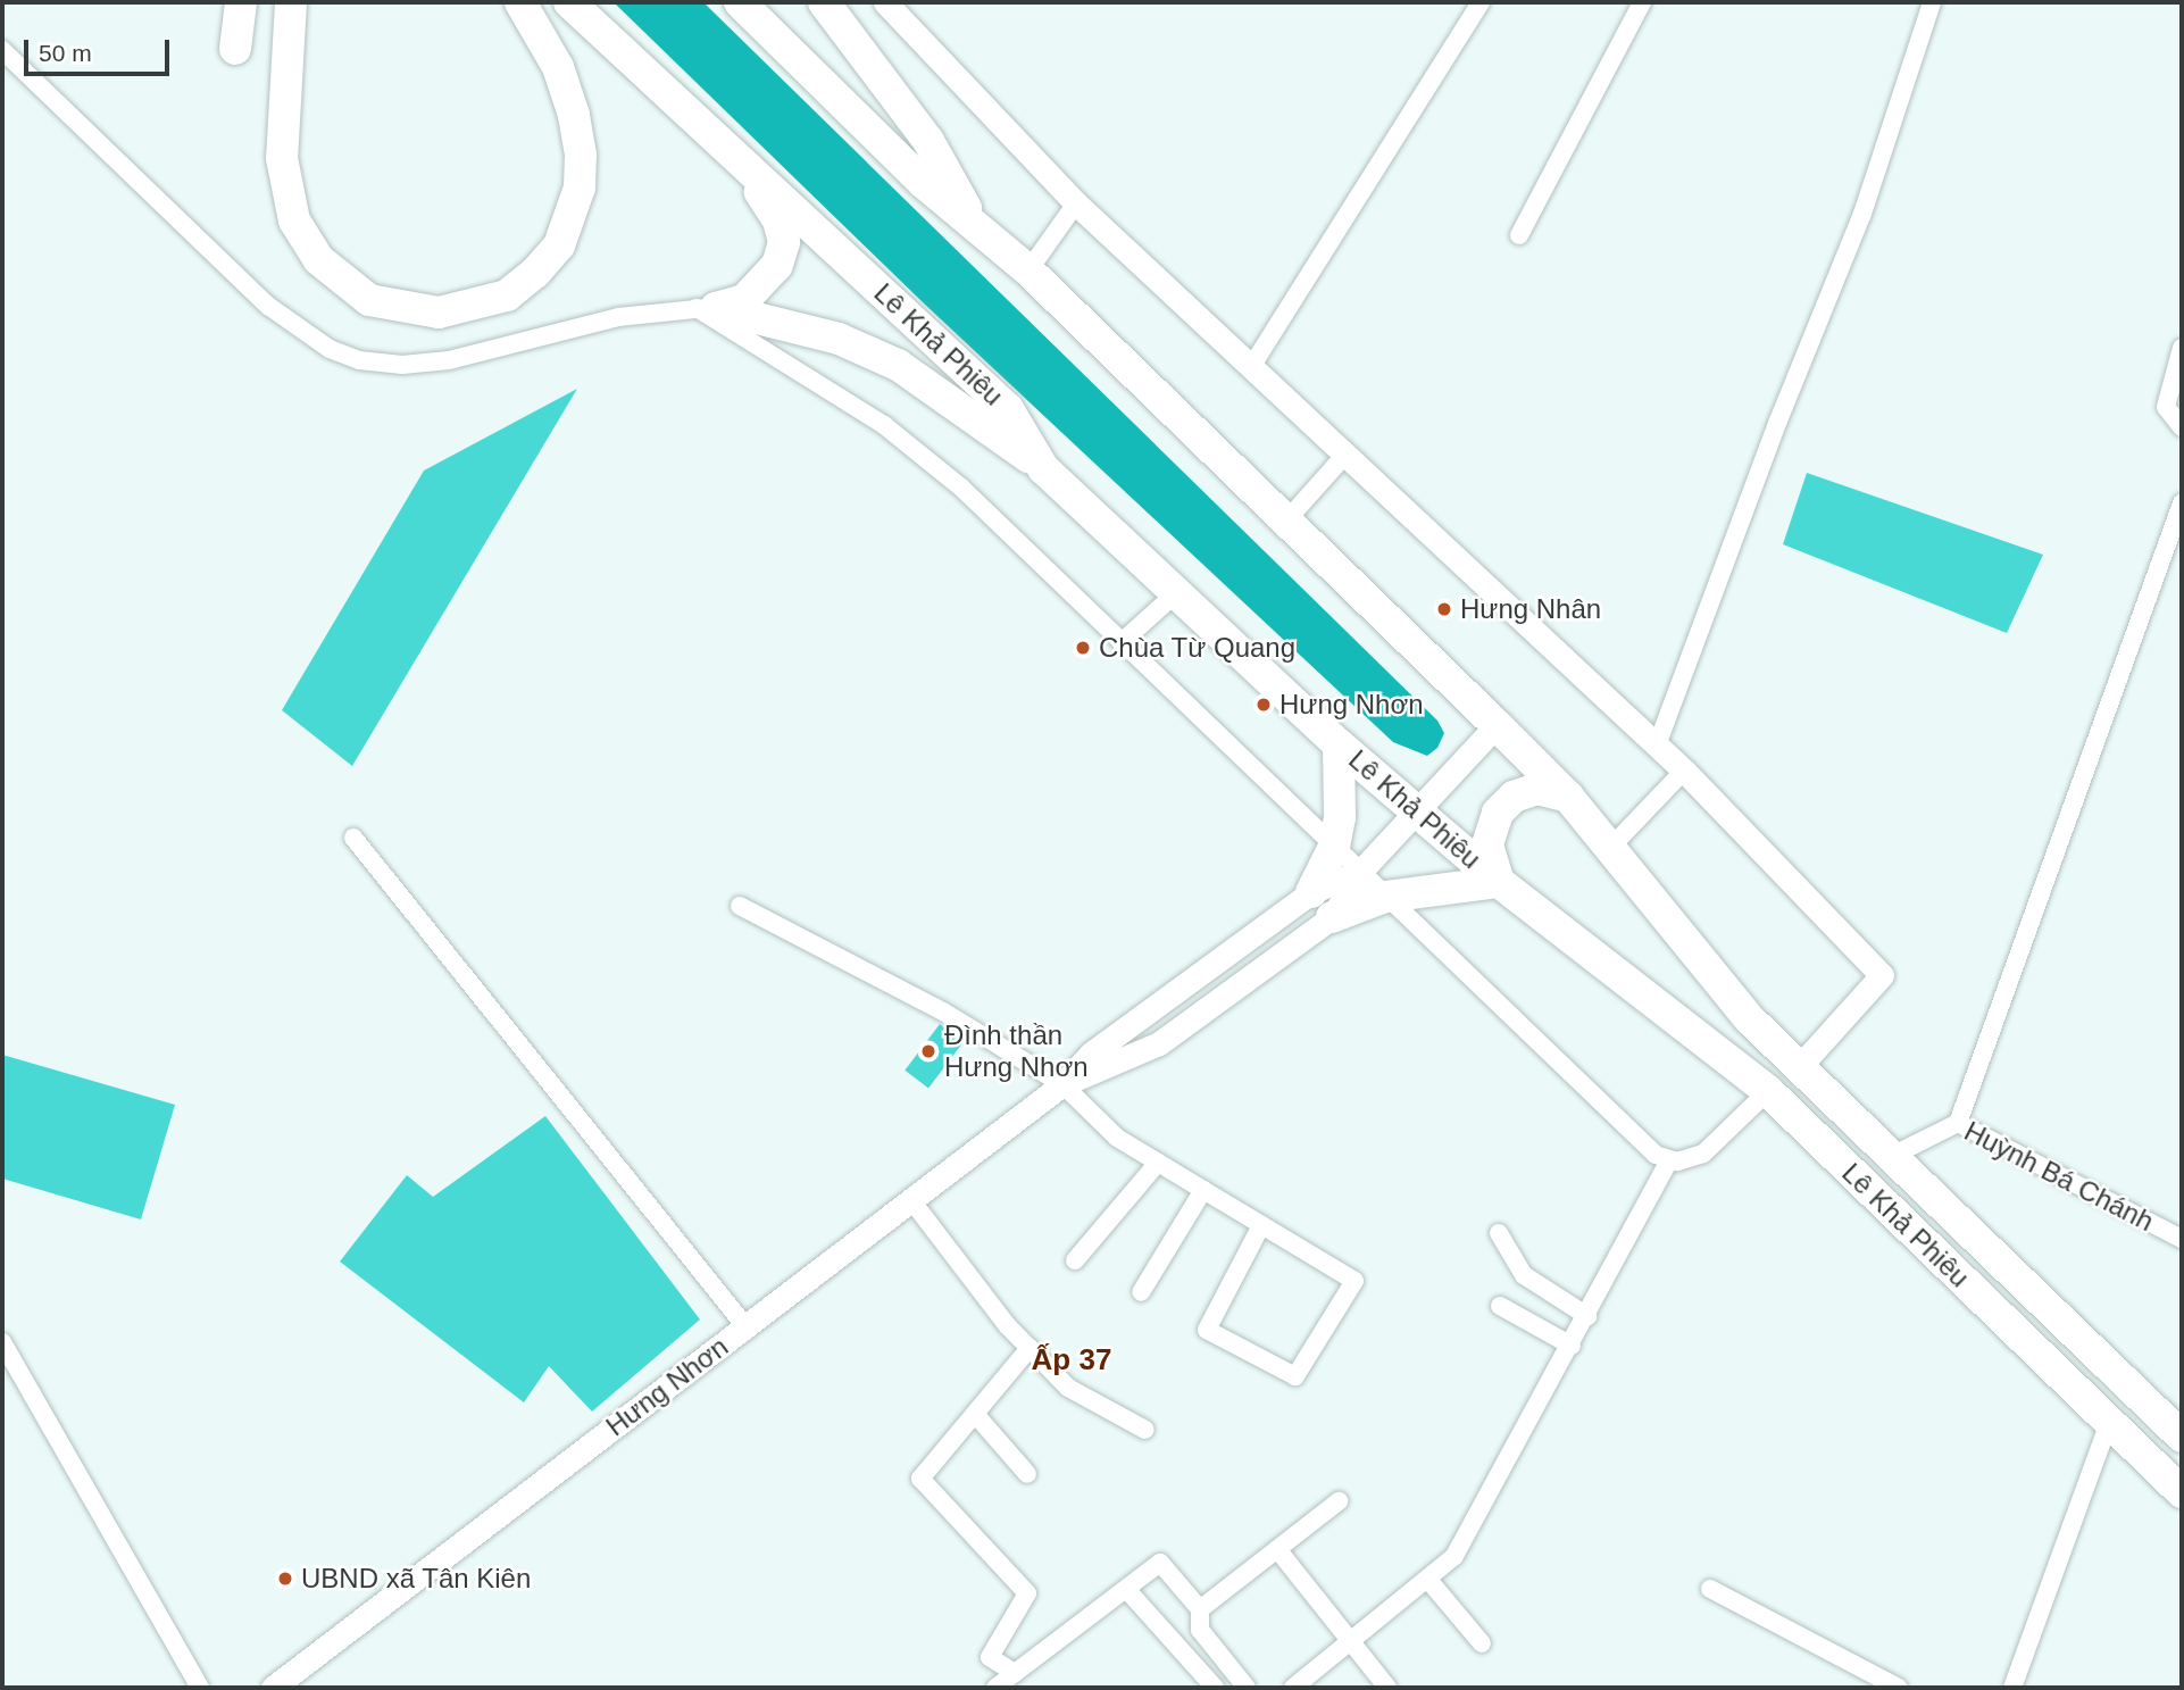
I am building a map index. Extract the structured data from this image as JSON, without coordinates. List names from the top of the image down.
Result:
{
  "streets": {
    "highway": ["Lê Khả Phiêu"],
    "street": ["Huỳnh Bá Chánh", "Hưng Nhơn"]
  },
  "crossings": [
    ["Lê Khả Phiêu", "Huỳnh Bá Chánh"],
    ["Lê Khả Phiêu", "Hưng Nhơn"]
  ],
  "districts": ["Ấp 37"],
  "places": [
    "Hưng Nhân",
    "Chùa Từ Quang",
    "Hưng Nhơn",
    "Đình thần Hưng Nhơn",
    "UBND xã Tân Kiên"
  ],
  "scale_bar": "50 m"
}
